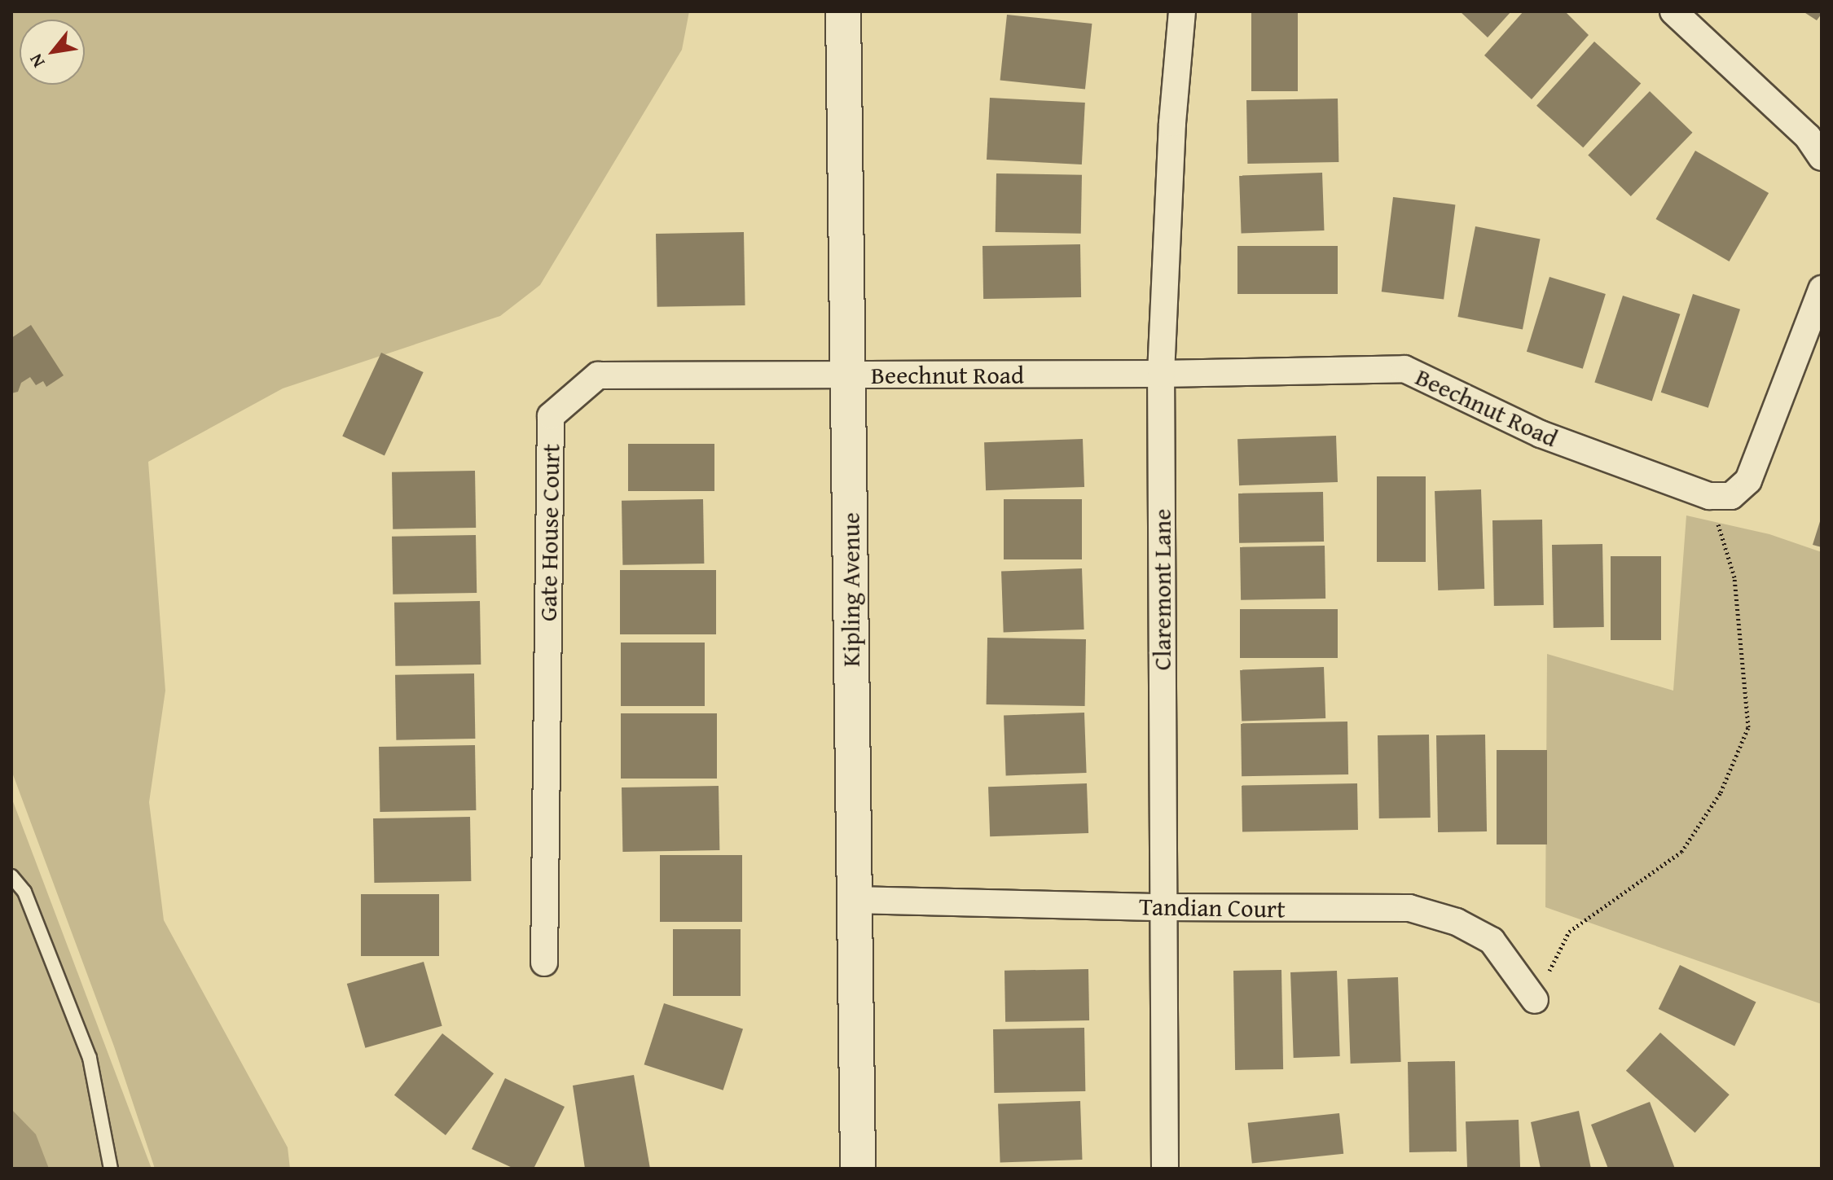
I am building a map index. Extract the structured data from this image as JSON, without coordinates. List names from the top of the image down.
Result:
{
  "streets": {
    "street": [
      "Beechnut Road",
      "Gate House Court",
      "Kipling Avenue",
      "Claremont Lane",
      "Tandian Court"
    ]
  },
  "crossings": [
    ["Beechnut Road", "Gate House Court"],
    ["Beechnut Road", "Kipling Avenue"],
    ["Beechnut Road", "Claremont Lane"],
    ["Gate House Court", "Kipling Avenue"],
    ["Kipling Avenue", "Tandian Court"],
    ["Claremont Lane", "Tandian Court"]
  ],
  "north": "bottom left"
}
